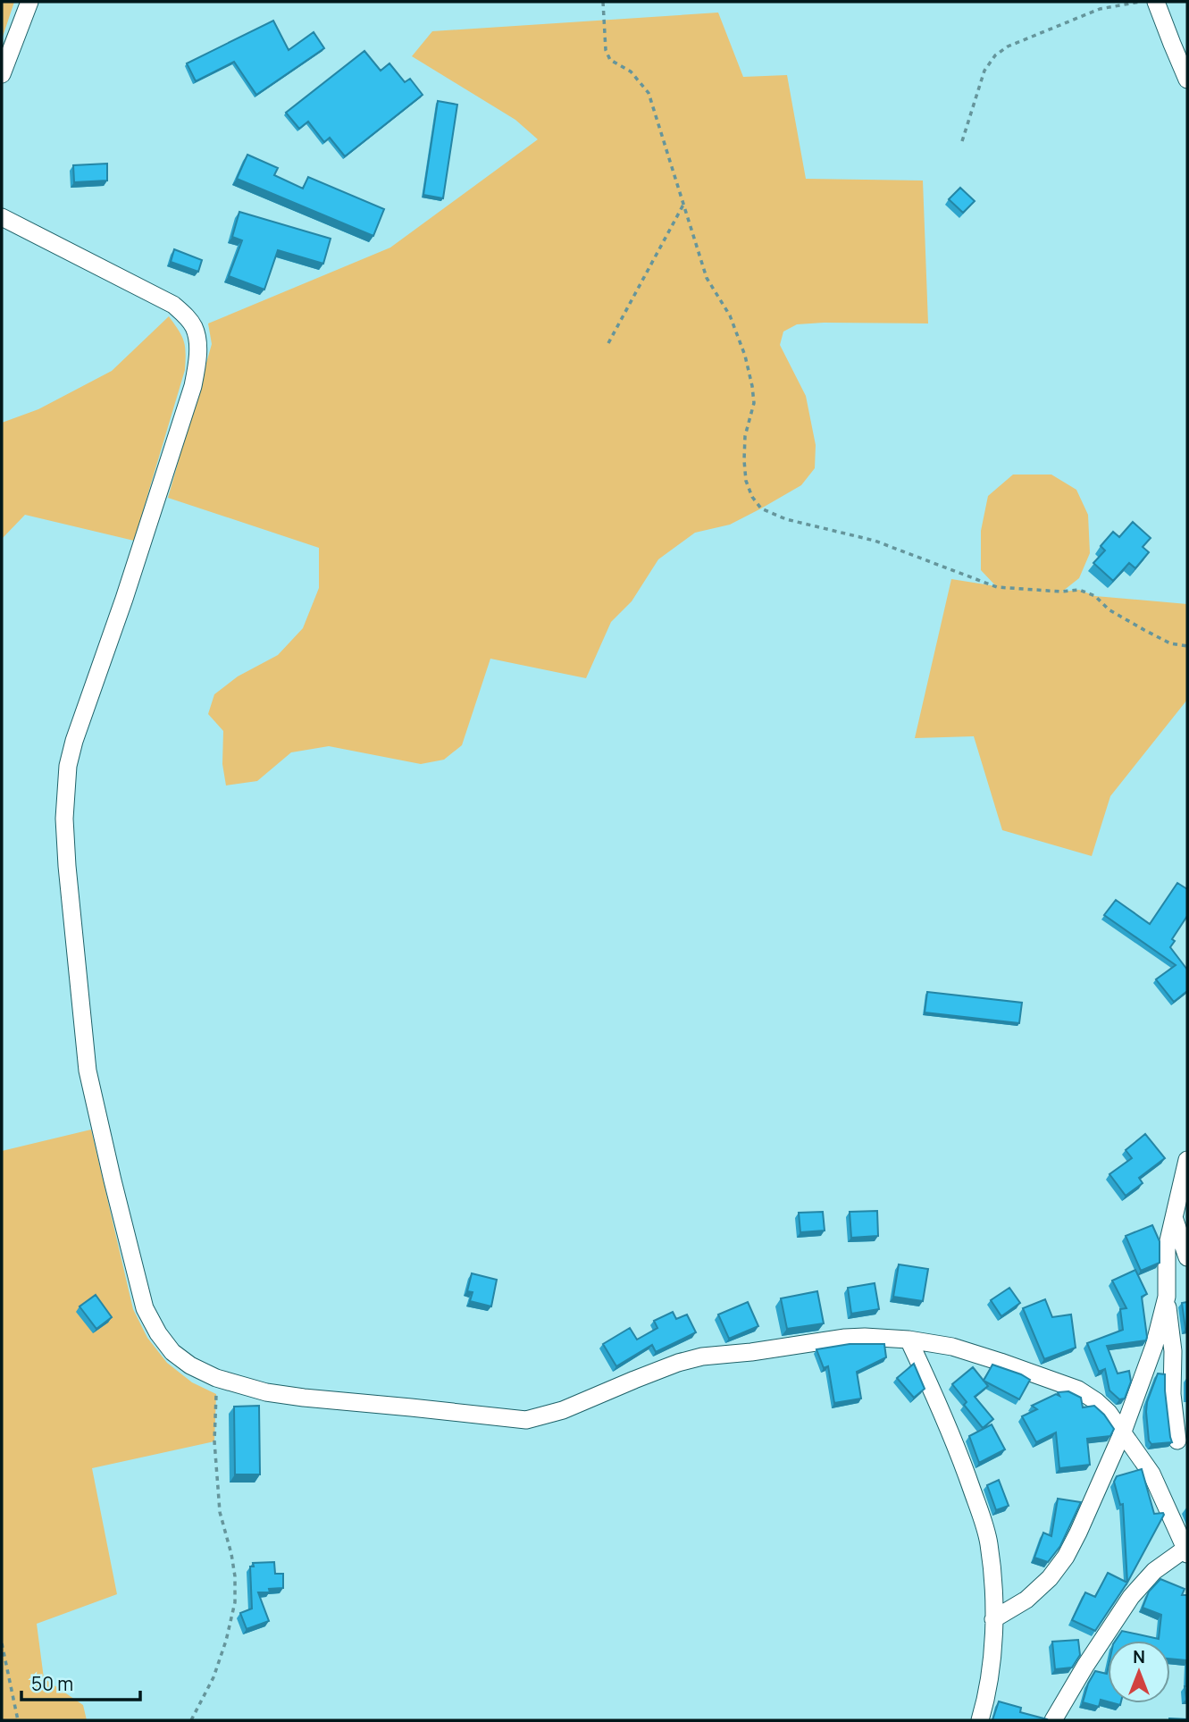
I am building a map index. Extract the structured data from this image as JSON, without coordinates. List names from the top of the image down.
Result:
{
  "scale_bar": "50 m",
  "north": "top"
}
